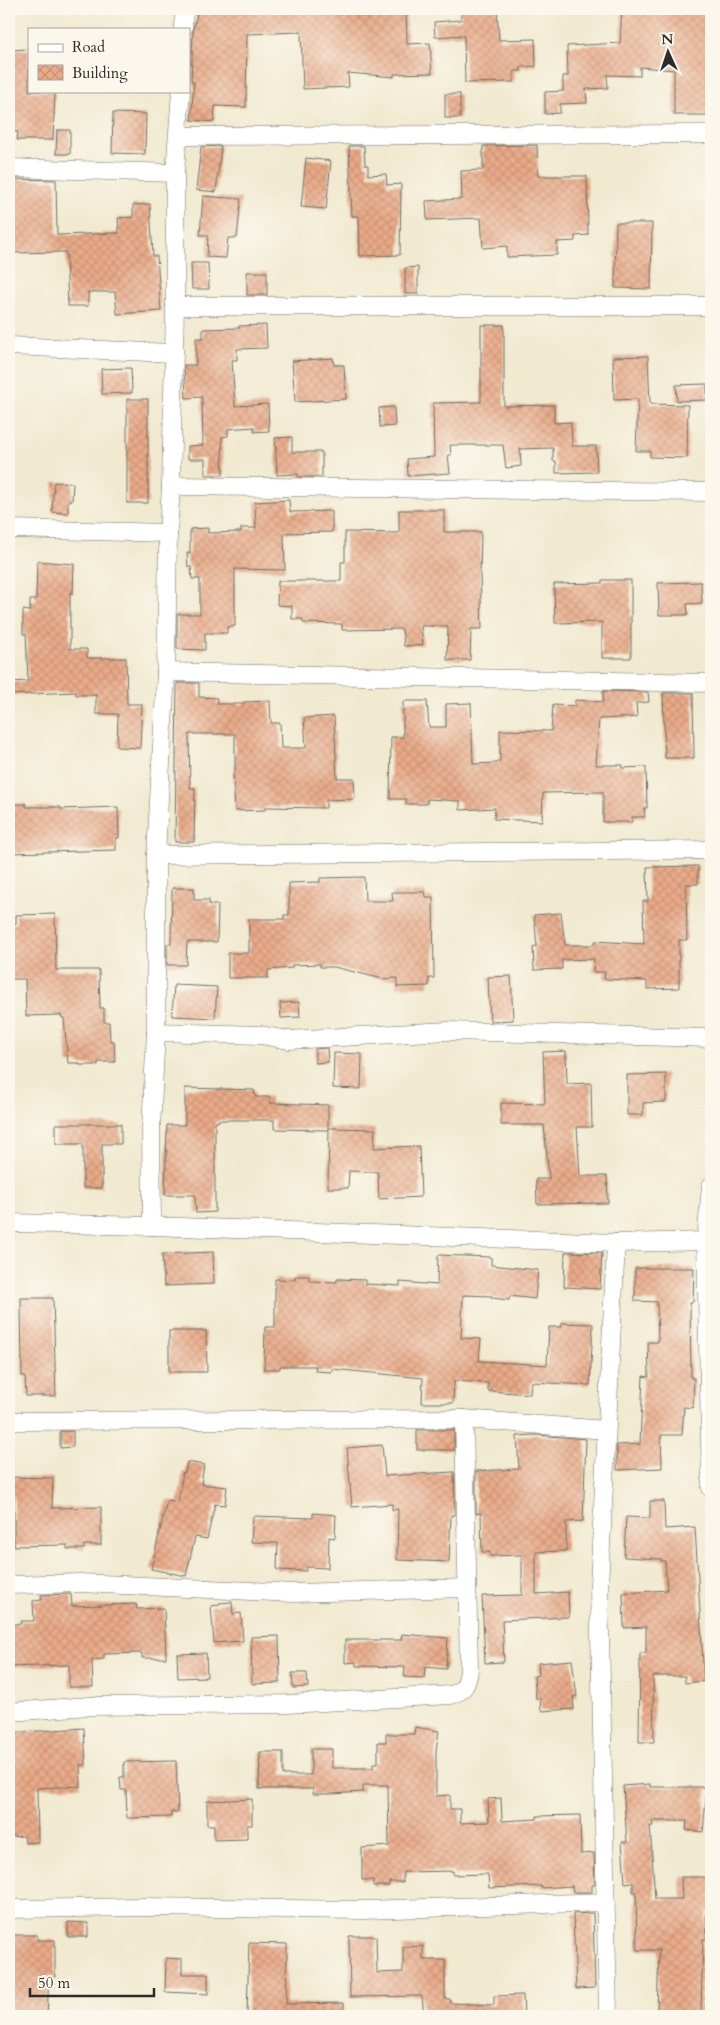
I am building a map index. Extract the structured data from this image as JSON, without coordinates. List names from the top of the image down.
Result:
{
  "legend": ["Road", "Building"],
  "scale_bar": "50 m",
  "north": "top"
}
